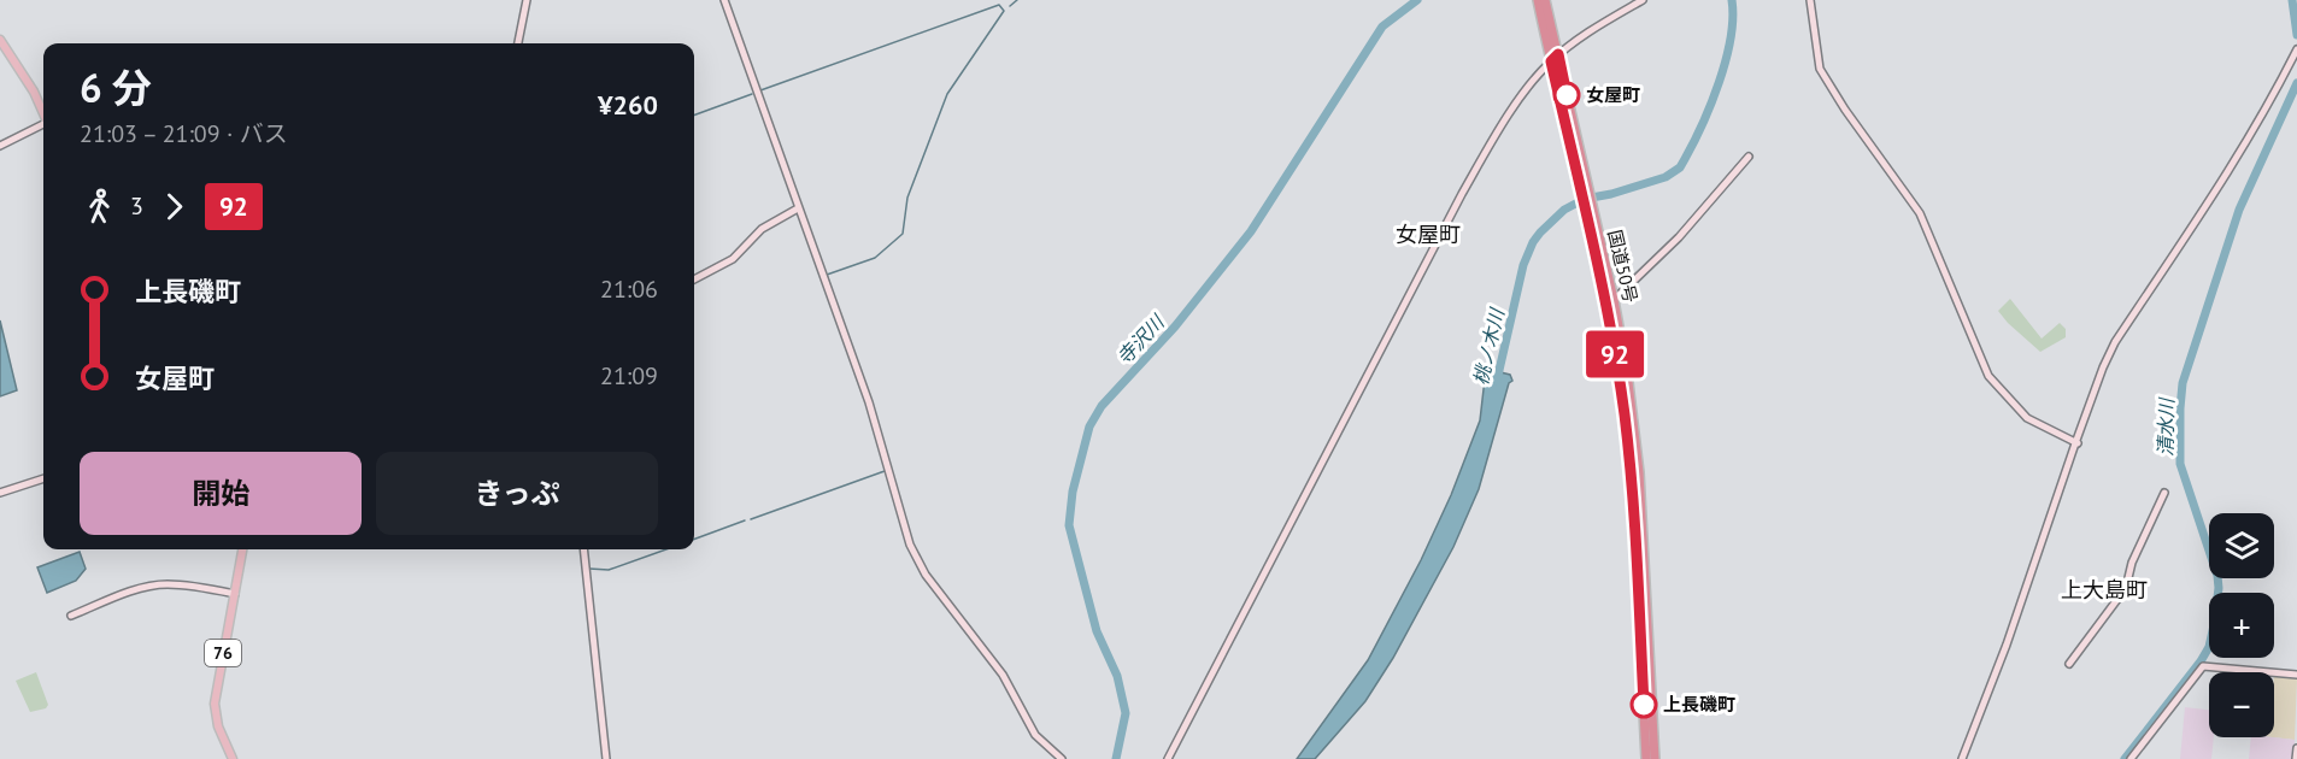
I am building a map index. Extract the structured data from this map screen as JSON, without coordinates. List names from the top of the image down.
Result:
{
  "streets": {
    "highway": ["国道50号"],
    "main road": ["76"]
  },
  "districts": ["女屋町", "上大島町"],
  "water": ["寺沢川", "桃ノ木川", "清水川"],
  "places": ["女屋町", "上長磯町"],
  "lines": ["bus line 92"],
  "page": {
    "on_map": "92",
    "heading": ["6 分", "21:03 – 21:09 · バス", "¥260"],
    "legs": ["3", "92"],
    "list": [
      {
        "name": "上長磯町",
        "value": "21:06"
      },
      {
        "name": "女屋町",
        "value": "21:09"
      }
    ],
    "buttons": ["開始", "きっぷ"],
    "map_buttons": ["+", "−"]
  }
}
